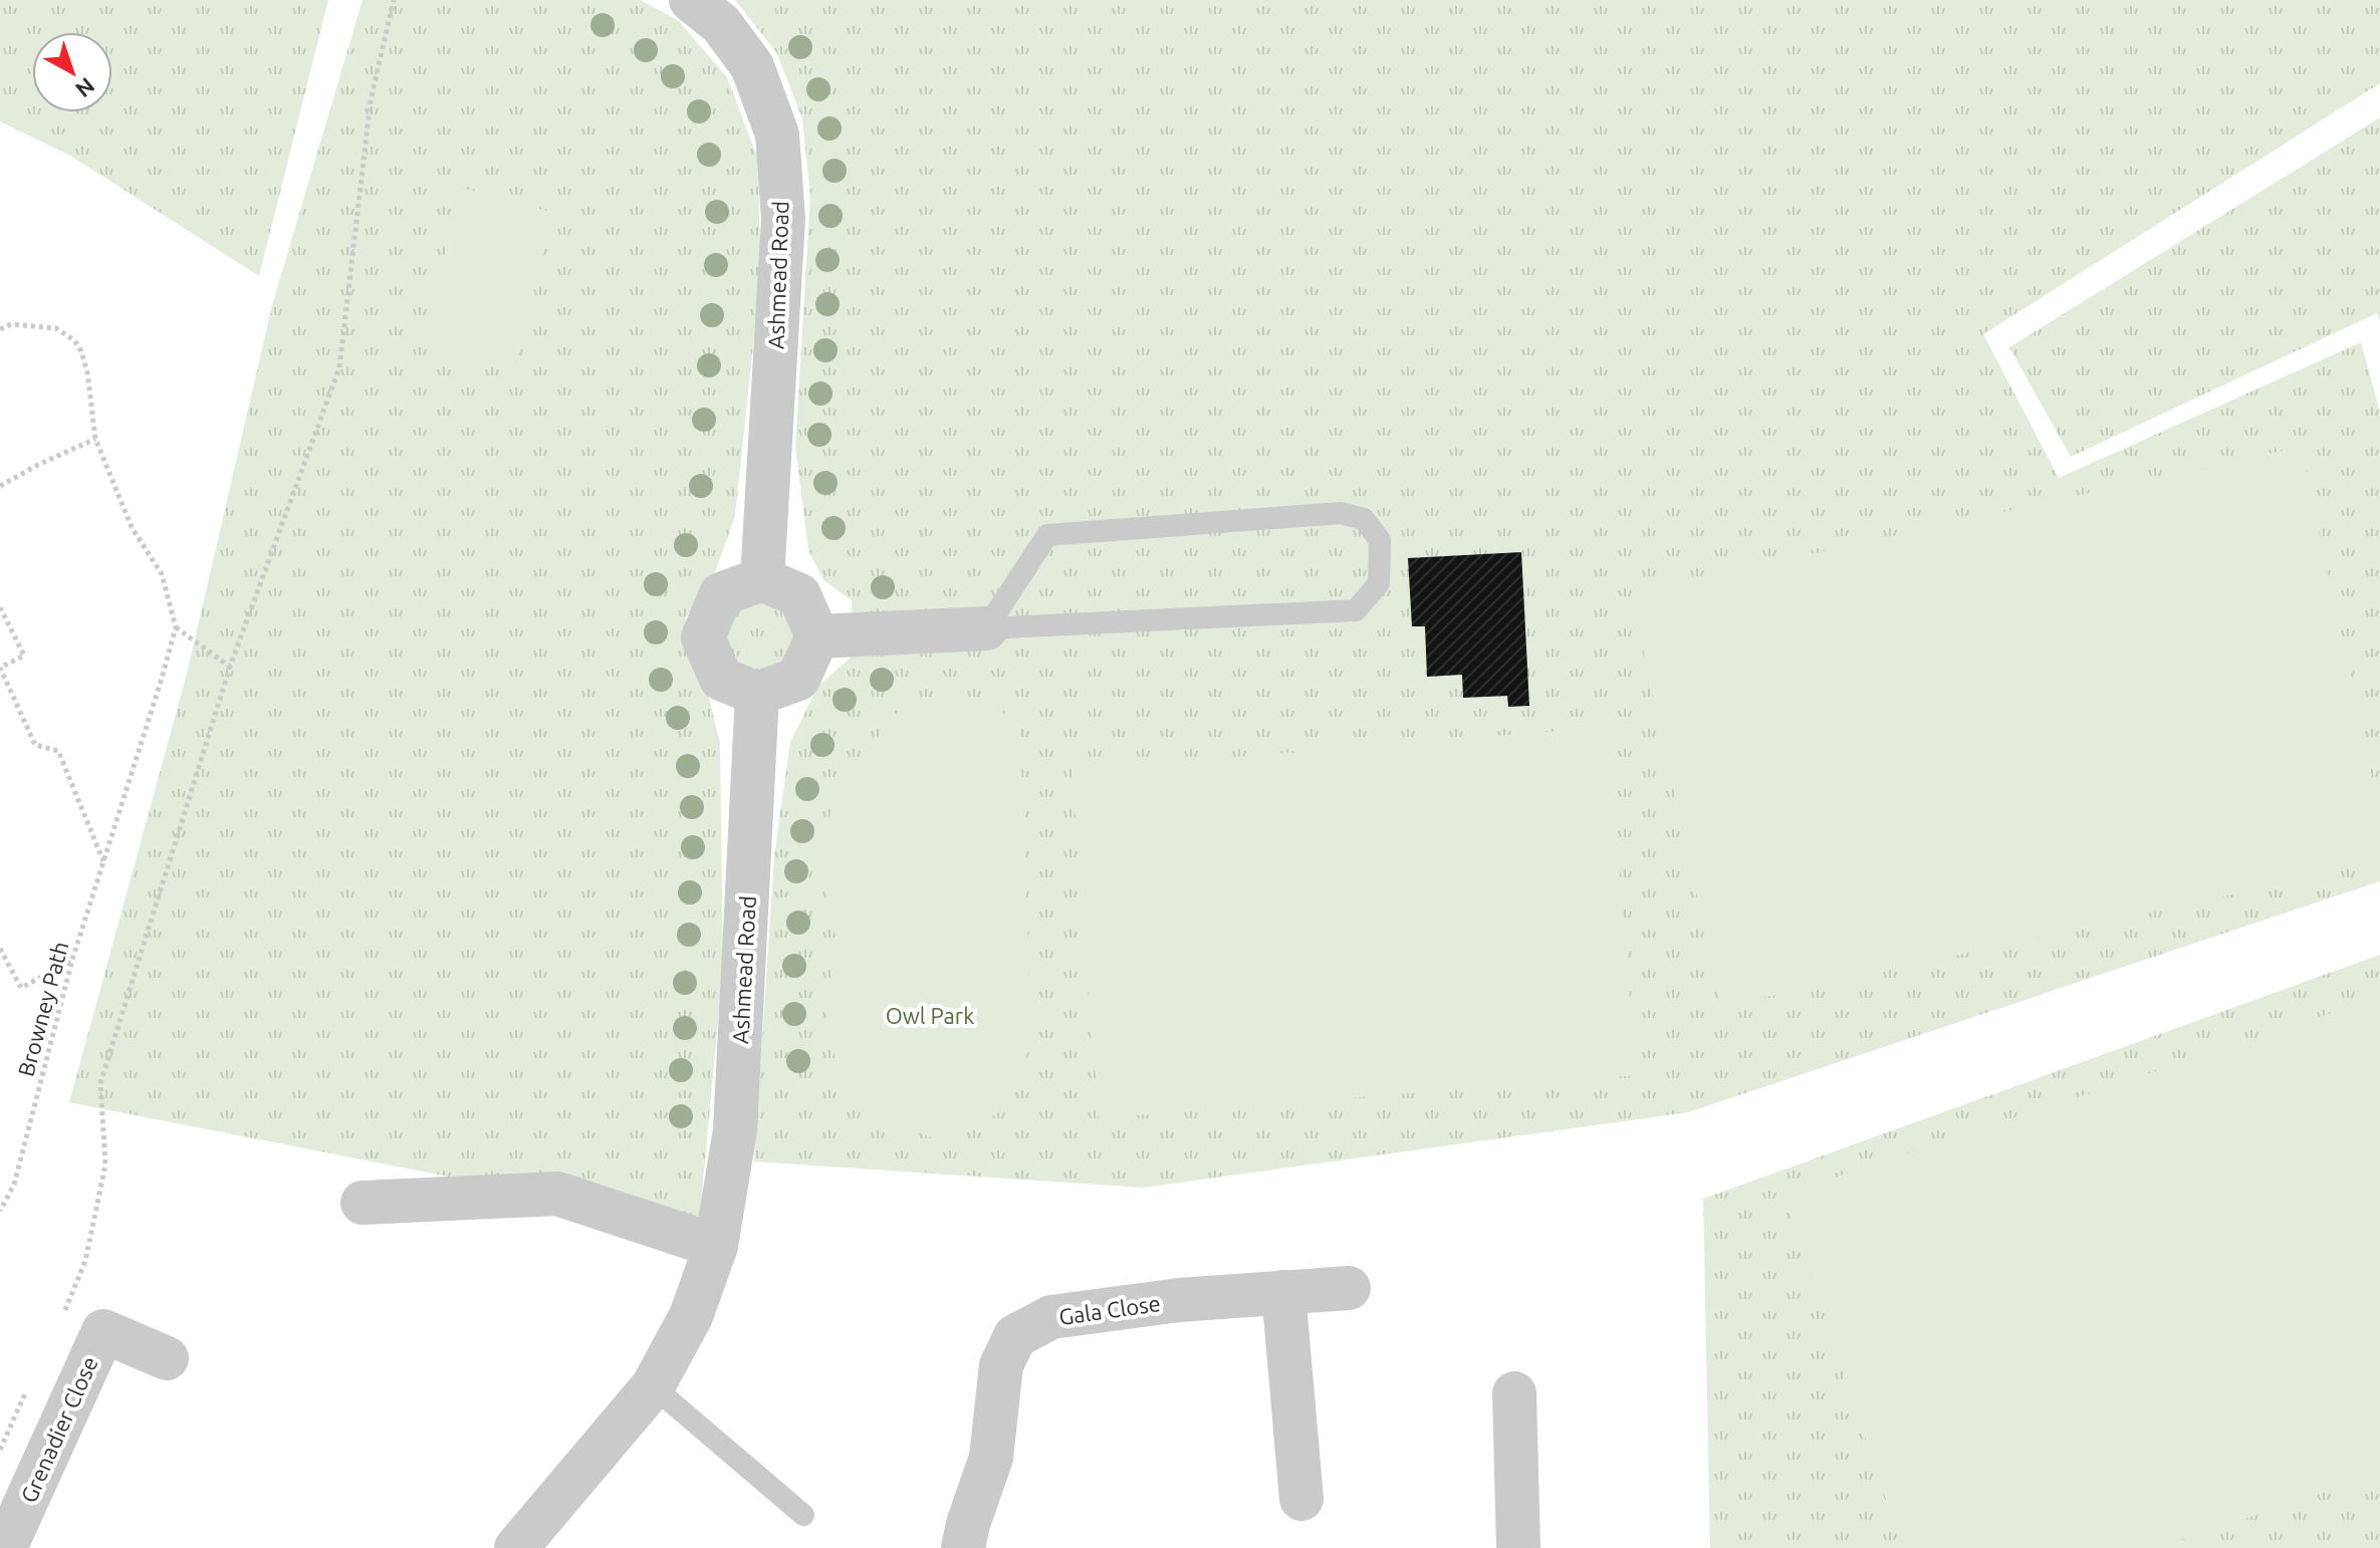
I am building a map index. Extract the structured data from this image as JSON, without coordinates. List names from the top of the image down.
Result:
{
  "streets": {
    "street": ["Ashmead Road", "Gala Close", "Grenadier Close"],
    "path": ["Browney Path"]
  },
  "parks": ["Owl Park"],
  "north": "bottom right"
}
